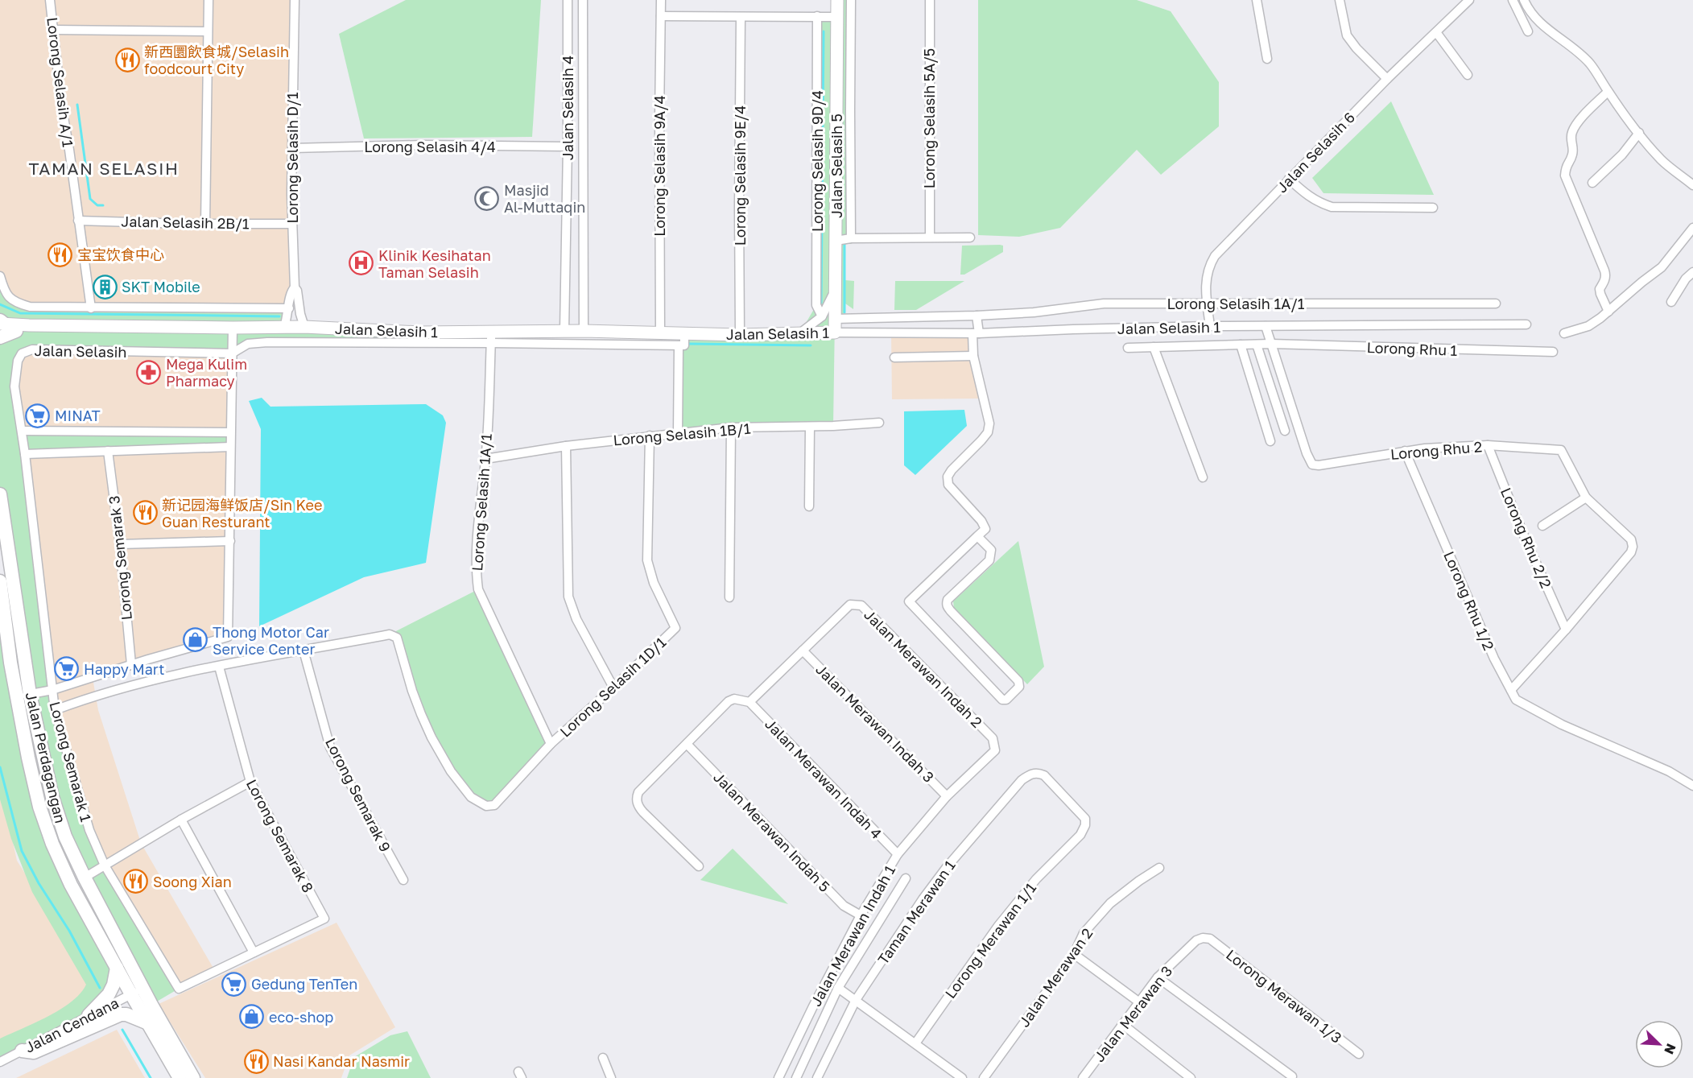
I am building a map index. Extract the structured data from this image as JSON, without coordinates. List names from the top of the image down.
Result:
{
  "streets": {
    "main road": ["Jalan Perdagangan"],
    "street": [
      "Lorong Selasih A/1",
      "Jalan Selasih 4",
      "Lorong Selasih 5A/5",
      "Lorong Selasih 4/4",
      "Jalan Selasih 6",
      "Lorong Selasih D/1",
      "Lorong Selasih 9D/4",
      "Lorong Selasih 9A/4",
      "Jalan Selasih 5",
      "Lorong Selasih 9E/4",
      "Jalan Selasih 2B/1",
      "Lorong Selasih 1A/1",
      "Jalan Selasih 1",
      "Lorong Rhu 1",
      "Jalan Selasih",
      "Lorong Selasih 1B/1",
      "Lorong Rhu 2",
      "Lorong Rhu 2/2",
      "Lorong Semarak 3",
      "Lorong Rhu 1/2",
      "Jalan Merawan Indah 2",
      "Lorong Selasih 1D/1",
      "Jalan Merawan Indah 3",
      "Lorong Semarak 1",
      "Jalan Merawan Indah 4",
      "Lorong Semarak 9",
      "Jalan Merawan Indah 5",
      "Lorong Semarak 8",
      "Taman Merawan 1",
      "Jalan Merawan Indah 1",
      "Lorong Merawan 1/1",
      "Jalan Merawan 2",
      "Lorong Merawan 1/3",
      "Jalan Merawan 3",
      "Jalan Cendana"
    ]
  },
  "crossings": [
    ["Lorong Selasih A/1", "Jalan Selasih 2B/1"],
    ["Jalan Selasih 4", "Lorong Selasih 4/4"],
    ["Jalan Selasih 4", "Jalan Selasih 1"],
    ["Lorong Selasih 4/4", "Lorong Selasih D/1"],
    ["Jalan Selasih 6", "Lorong Selasih 1A/1"],
    ["Jalan Selasih 6", "Jalan Selasih 1"],
    ["Lorong Selasih D/1", "Jalan Selasih 2B/1"],
    ["Lorong Selasih 9A/4", "Jalan Selasih 1"],
    ["Jalan Selasih 5", "Lorong Selasih 1A/1"],
    ["Jalan Selasih 5", "Jalan Selasih 1"],
    ["Lorong Selasih 9E/4", "Jalan Selasih 1"],
    ["Lorong Selasih 1A/1", "Jalan Selasih 1"],
    ["Lorong Selasih 1A/1", "Jalan Selasih"],
    ["Lorong Selasih 1A/1", "Lorong Selasih 1B/1"],
    ["Lorong Selasih 1A/1", "Lorong Selasih 1D/1"],
    ["Jalan Selasih 1", "Jalan Selasih"],
    ["Lorong Rhu 1", "Lorong Rhu 2"],
    ["Jalan Selasih", "Lorong Semarak 1"],
    ["Lorong Selasih 1B/1", "Lorong Selasih 1D/1"],
    ["Lorong Rhu 2", "Lorong Rhu 2/2"],
    ["Lorong Rhu 2", "Lorong Rhu 1/2"],
    ["Jalan Merawan Indah 2", "Jalan Merawan Indah 3"],
    ["Jalan Merawan Indah 2", "Jalan Merawan Indah 1"],
    ["Lorong Selasih 1D/1", "Lorong Semarak 9"],
    ["Jalan Merawan Indah 3", "Jalan Merawan Indah 1"],
    ["Jalan Perdagangan", "Jalan Cendana"],
    ["Lorong Semarak 1", "Lorong Semarak 8"],
    ["Jalan Merawan Indah 4", "Jalan Merawan Indah 1"],
    ["Jalan Merawan Indah 5", "Jalan Merawan Indah 1"],
    ["Taman Merawan 1", "Lorong Merawan 1/1"],
    ["Lorong Merawan 1/3", "Jalan Merawan 3"]
  ],
  "districts": ["TAMAN SELASIH"],
  "places": {
    "restaurant": [
      "新西圜飲食城/Selasih foodcourt City",
      "宝宝饮食中心",
      "新记园海鲜饭店/Sin Kee Guan Resturant",
      "Soong Xian",
      "Nasi Kandar Nasmir"
    ],
    "mosque": ["Masjid Al-Muttaqin"],
    "hospital": ["Klinik Kesihatan Taman Selasih"],
    "building": ["SKT Mobile"],
    "pharmacy": ["Mega Kulim Pharmacy"],
    "supermarket": ["MINAT", "Happy Mart", "Gedung TenTen"],
    "shop": ["Thong Motor Car Service Center", "eco-shop"]
  },
  "north": "bottom right"
}
